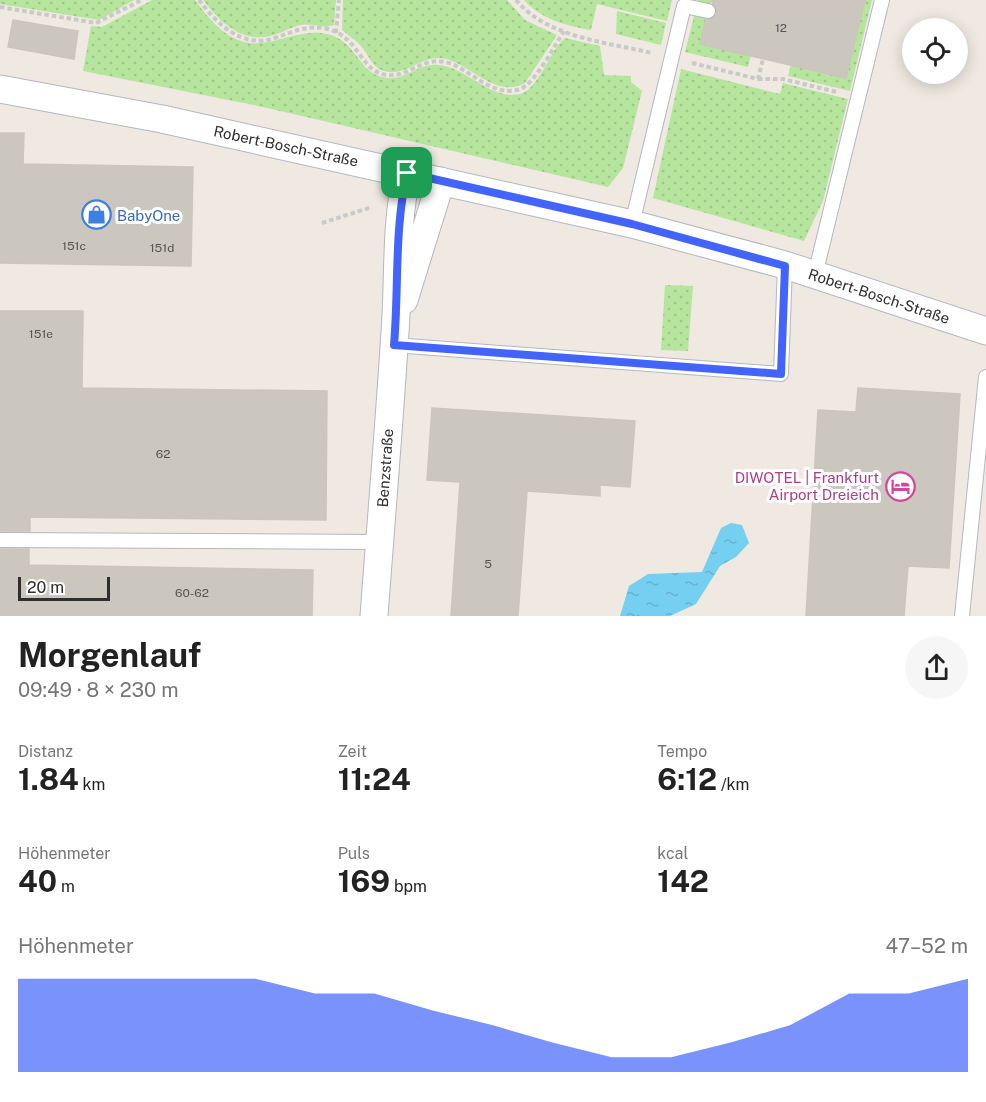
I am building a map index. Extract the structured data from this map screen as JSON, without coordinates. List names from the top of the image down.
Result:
{
  "streets": {
    "street": ["Robert-Bosch-Straße", "Benzstraße"]
  },
  "crossings": [
    ["Robert-Bosch-Straße", "Benzstraße"]
  ],
  "places": {
    "shop": ["BabyOne"],
    "hotel": ["DIWOTEL | Frankfurt Airport Dreieich"]
  },
  "house_numbers": [
    "12",
    "151c",
    "151d",
    "151e",
    "62",
    "5",
    "60-62"
  ],
  "scale_bar": "20 m",
  "page": {
    "scale": "20 m",
    "heading": ["Morgenlauf", "09:49 · 8 × 230 m"],
    "stats": [
      ["Distanz", "1.84 km"],
      ["Zeit", "11:24"],
      ["Tempo", "6:12 /km"],
      ["Höhenmeter", "40 m"],
      ["Puls", "169 bpm"],
      ["kcal", "142"]
    ],
    "chart": ["Höhenmeter", "47–52 m"]
  }
}
